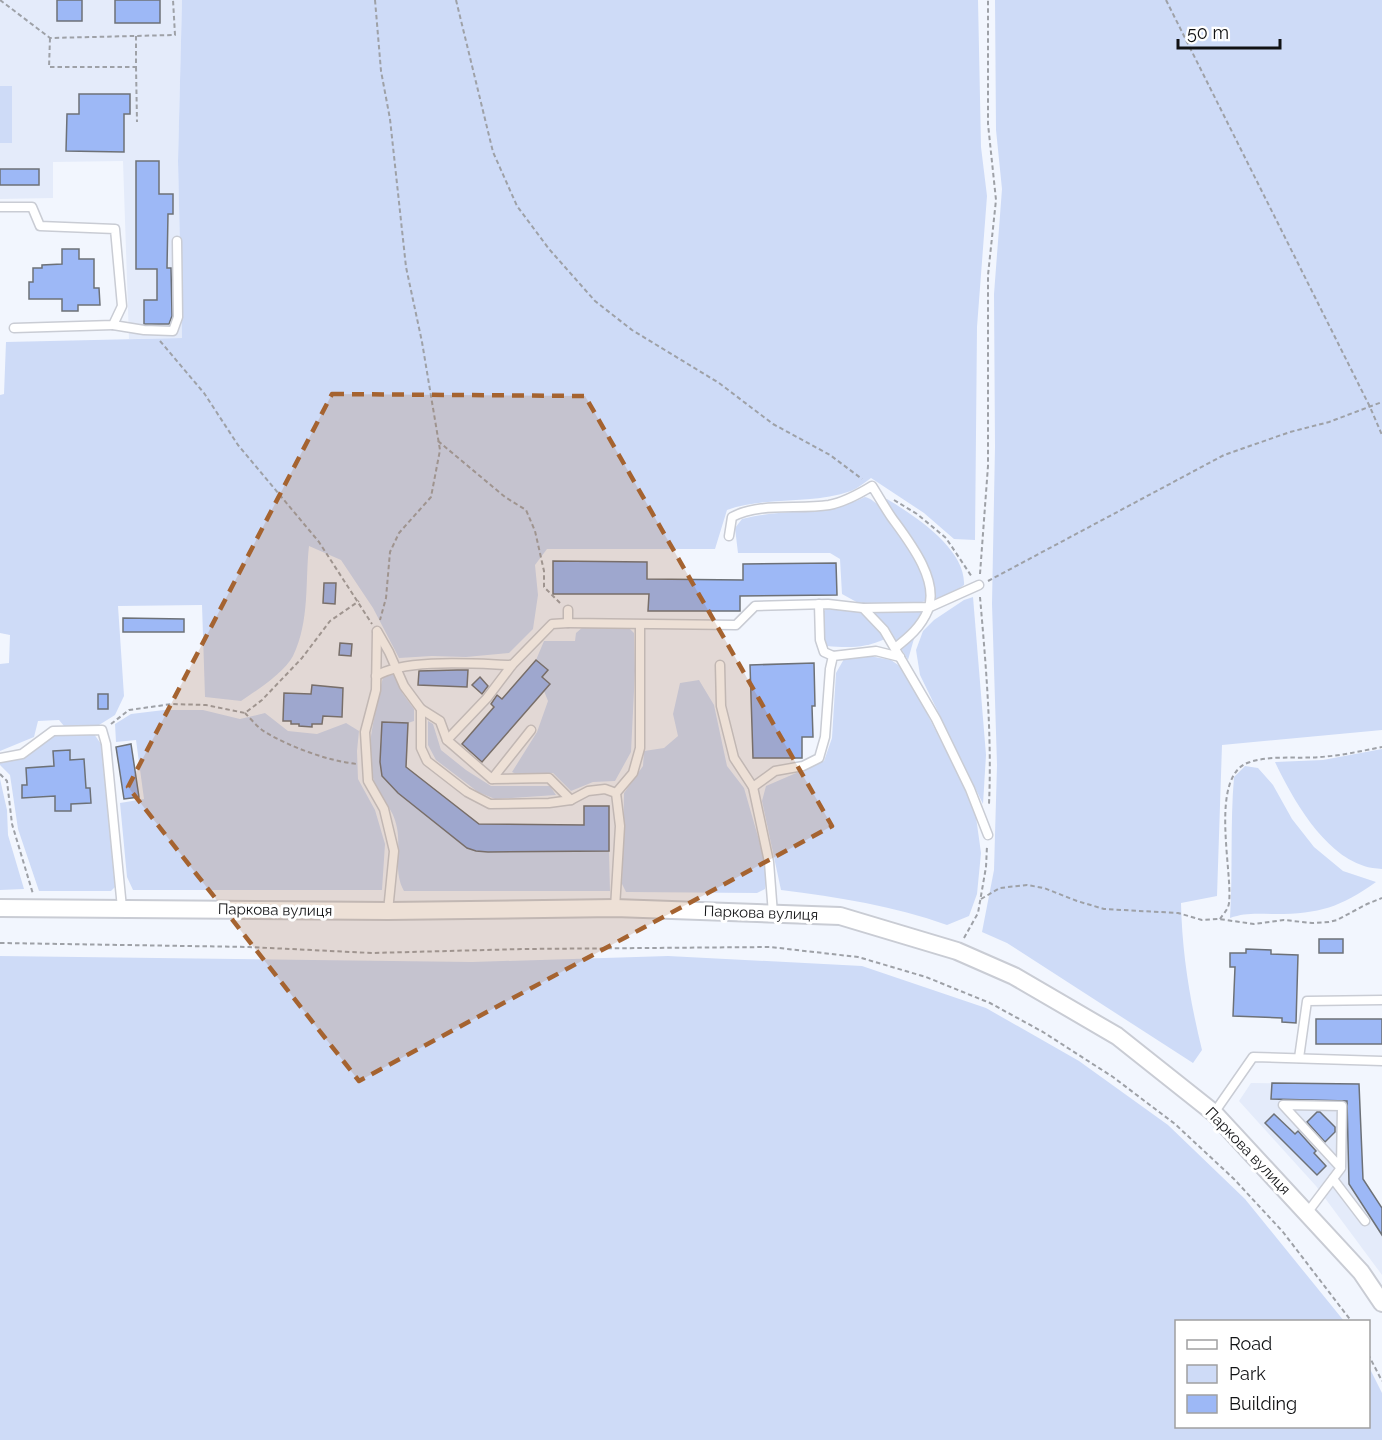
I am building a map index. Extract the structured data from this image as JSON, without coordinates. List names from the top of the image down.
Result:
{
  "streets": {
    "street": ["Паркова вулиця"]
  },
  "legend": ["Road", "Park", "Building"],
  "scale_bar": "50 m"
}
